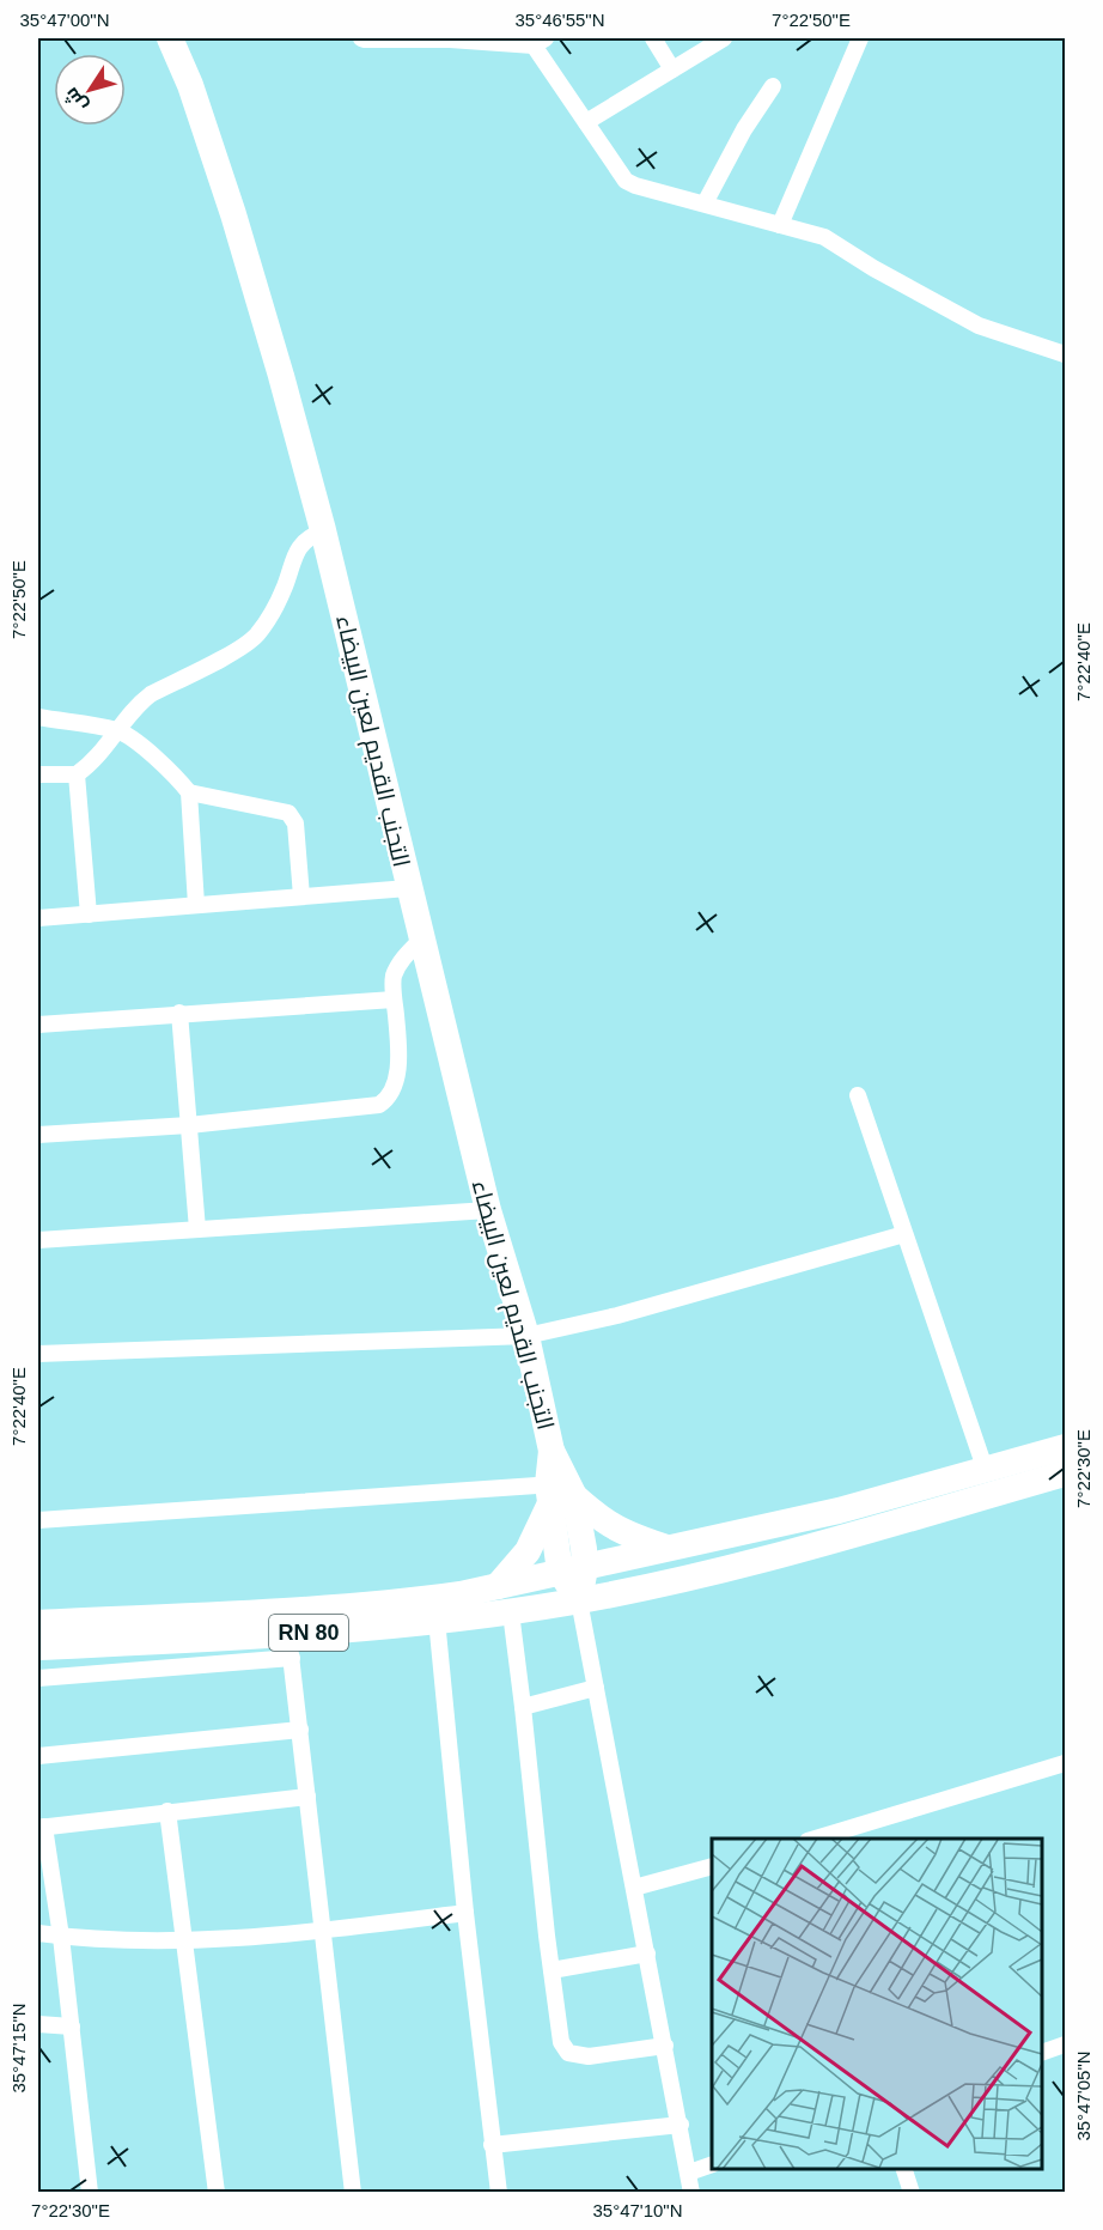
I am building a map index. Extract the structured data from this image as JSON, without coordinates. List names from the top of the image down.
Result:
{
  "streets": {
    "main road": ["التجنب القديم لعين البيضاء", "RN 80"]
  },
  "north": "bottom left",
  "coordinates": [
    "35°47'00\"N",
    "35°46'55\"N",
    "7°22'50\"E",
    "7°22'40\"E",
    "7°22'30\"E",
    "35°47'15\"N",
    "35°47'05\"N",
    "35°47'10\"N"
  ]
}
